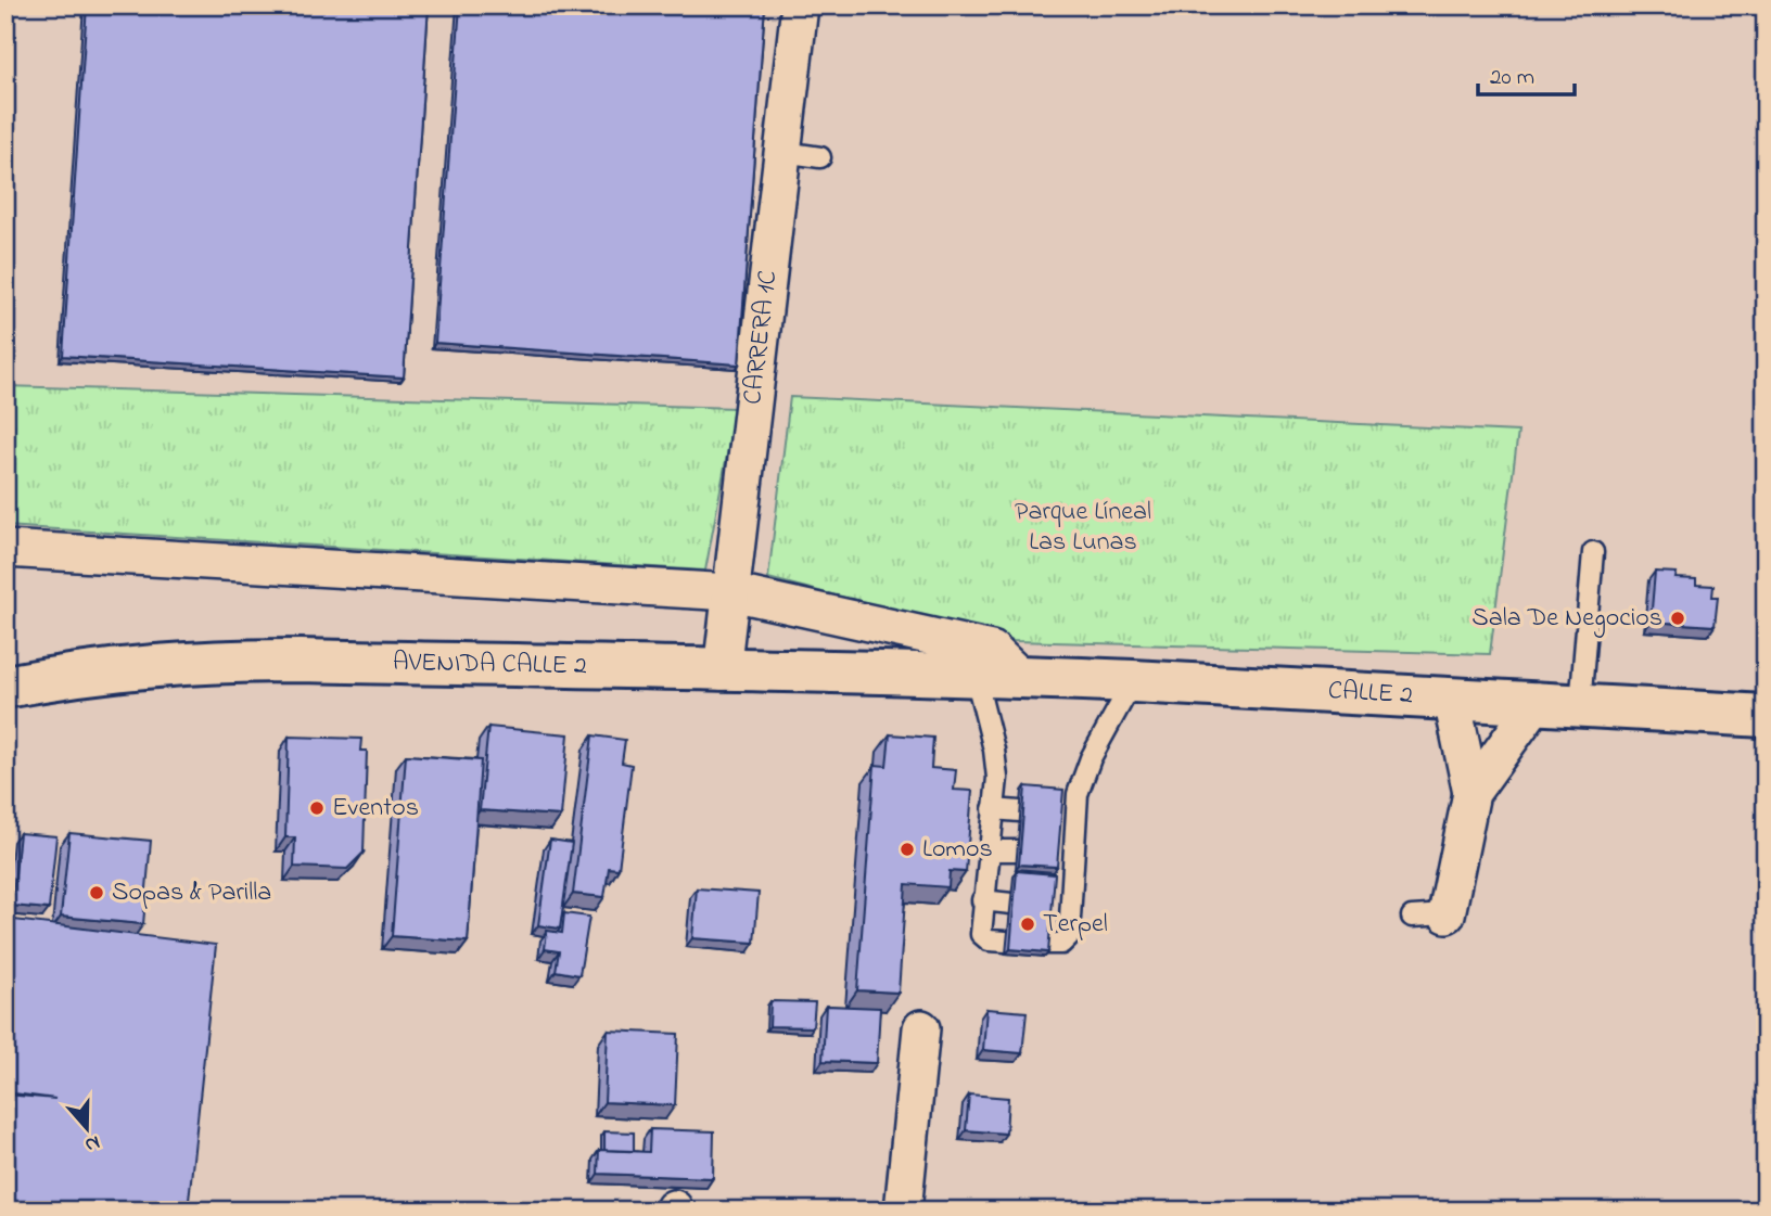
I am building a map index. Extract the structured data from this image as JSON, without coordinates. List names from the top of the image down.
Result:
{
  "streets": {
    "main road": ["AVENIDA CALLE 2", "CALLE 2"],
    "street": ["CARRERA 1C"]
  },
  "crossings": [
    ["CARRERA 1C", "AVENIDA CALLE 2"],
    ["AVENIDA CALLE 2", "CALLE 2"]
  ],
  "parks": ["Parque Líneal Las Lunas"],
  "places": [
    "Sala De Negocios",
    "Eventos",
    "Lomos",
    "Sopas & Parilla",
    "Terpel"
  ],
  "scale_bar": "20 m",
  "north": "bottom"
}
